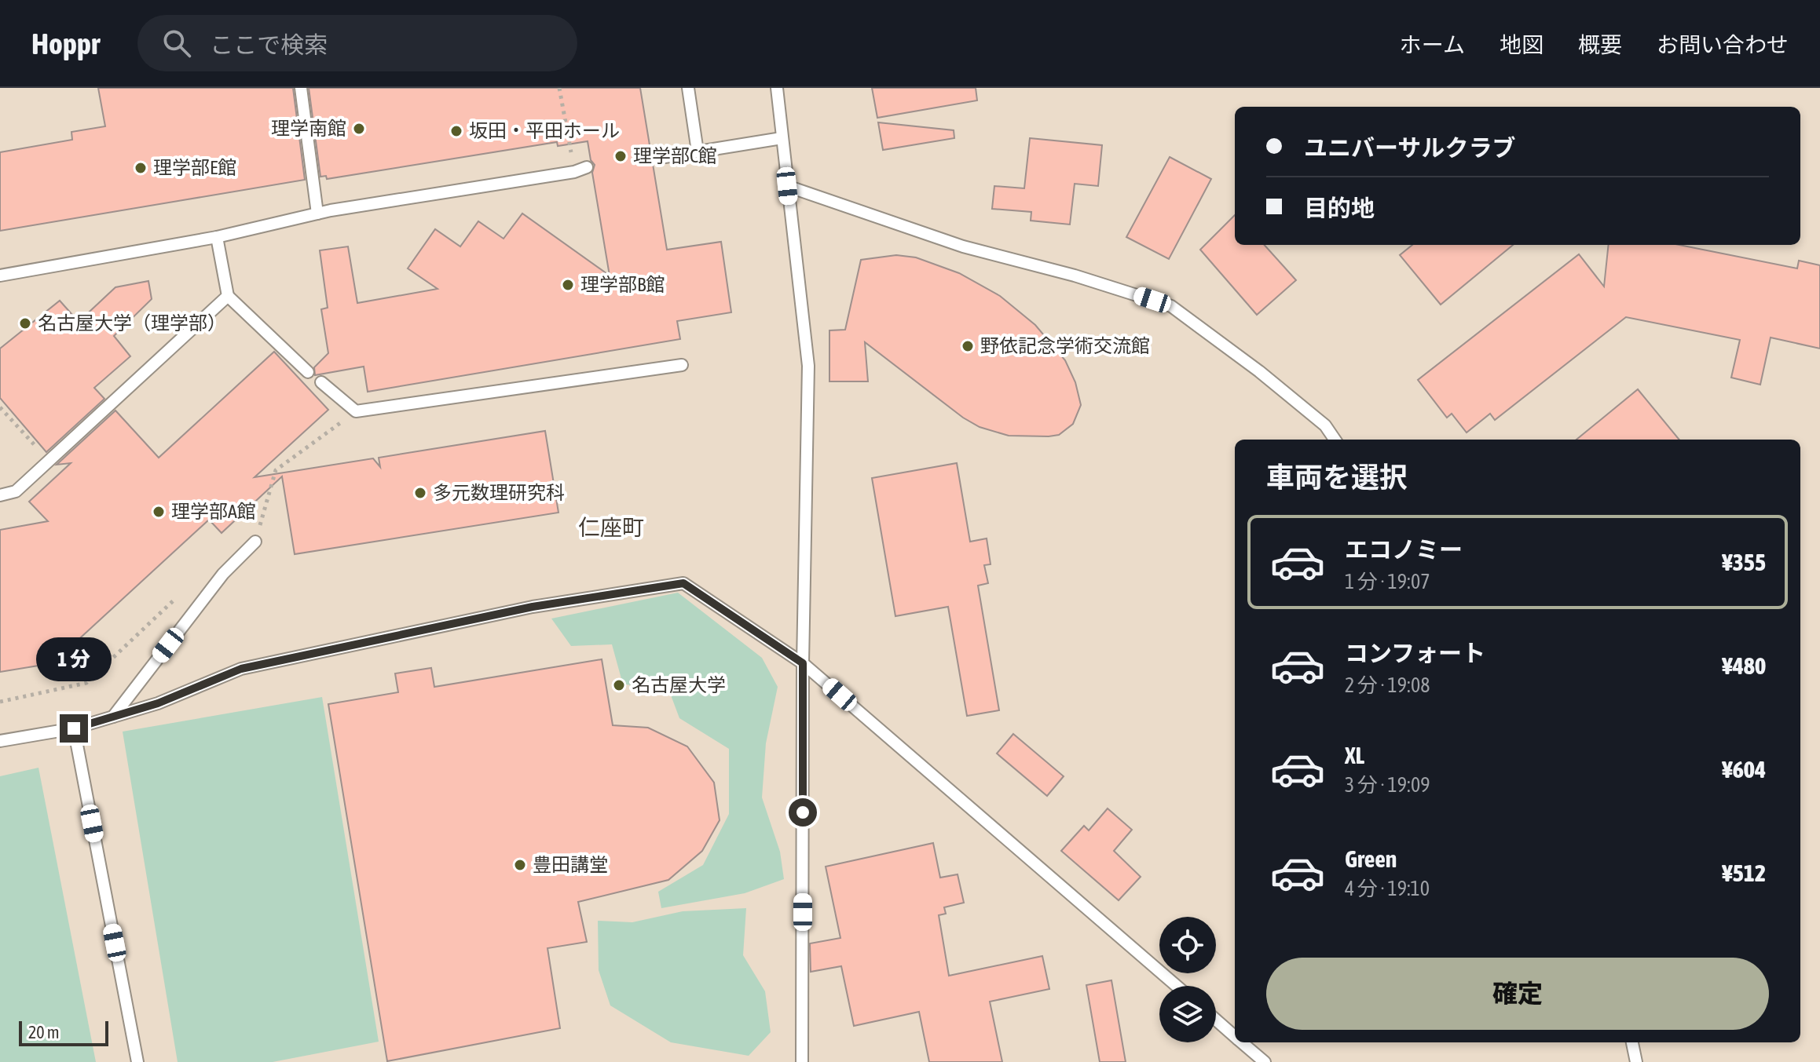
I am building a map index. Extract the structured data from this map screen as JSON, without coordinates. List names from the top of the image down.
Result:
{
  "districts": ["仁座町"],
  "places": [
    "理学南館",
    "坂田・平田ホール",
    "理学部C館",
    "理学部E館",
    "理学部B館",
    "名古屋大学（理学部）",
    "野依記念学術交流館",
    "多元数理研究科",
    "理学部A館",
    "名古屋大学",
    "豊田講堂"
  ],
  "scale_bar": "20 m",
  "page": {
    "header": "Hoppr",
    "search": "ここで検索",
    "nav": [
      "ホーム",
      "地図",
      "概要",
      "お問い合わせ"
    ],
    "banner": ["ユニバーサルクラブ", "目的地"],
    "heading": "車両を選択",
    "list": [
      {
        "name": "エコノミー",
        "note": "1 分 · 19:07",
        "value": "¥355"
      },
      {
        "name": "コンフォート",
        "note": "2 分 · 19:08",
        "value": "¥480"
      },
      {
        "name": "XL",
        "note": "3 分 · 19:09",
        "value": "¥604"
      },
      {
        "name": "Green",
        "note": "4 分 · 19:10",
        "value": "¥512"
      }
    ],
    "bubble": "1 分",
    "buttons": "確定",
    "scale": "20 m"
  }
}
